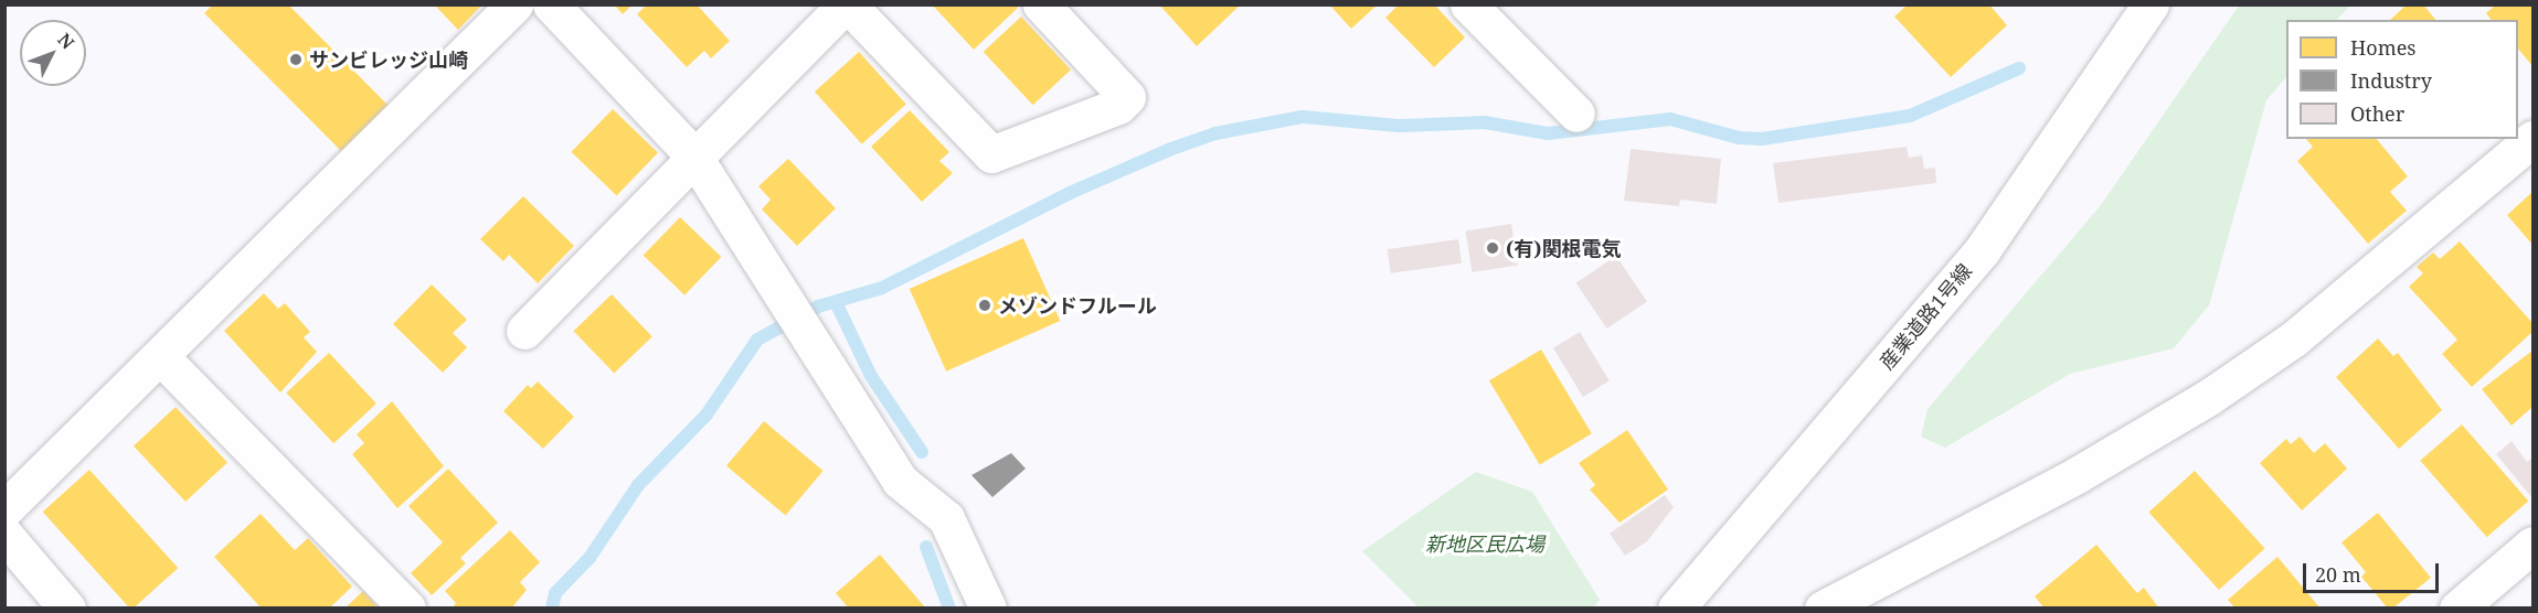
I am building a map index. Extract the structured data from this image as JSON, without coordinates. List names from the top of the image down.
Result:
{
  "streets": {
    "street": ["産業道路1号線"]
  },
  "parks": ["新地区民広場"],
  "places": ["サンビレッジ山崎", "(有)関根電気", "メゾンドフルール"],
  "legend": ["Homes", "Industry", "Other"],
  "scale_bar": "20 m",
  "north": "top right"
}
